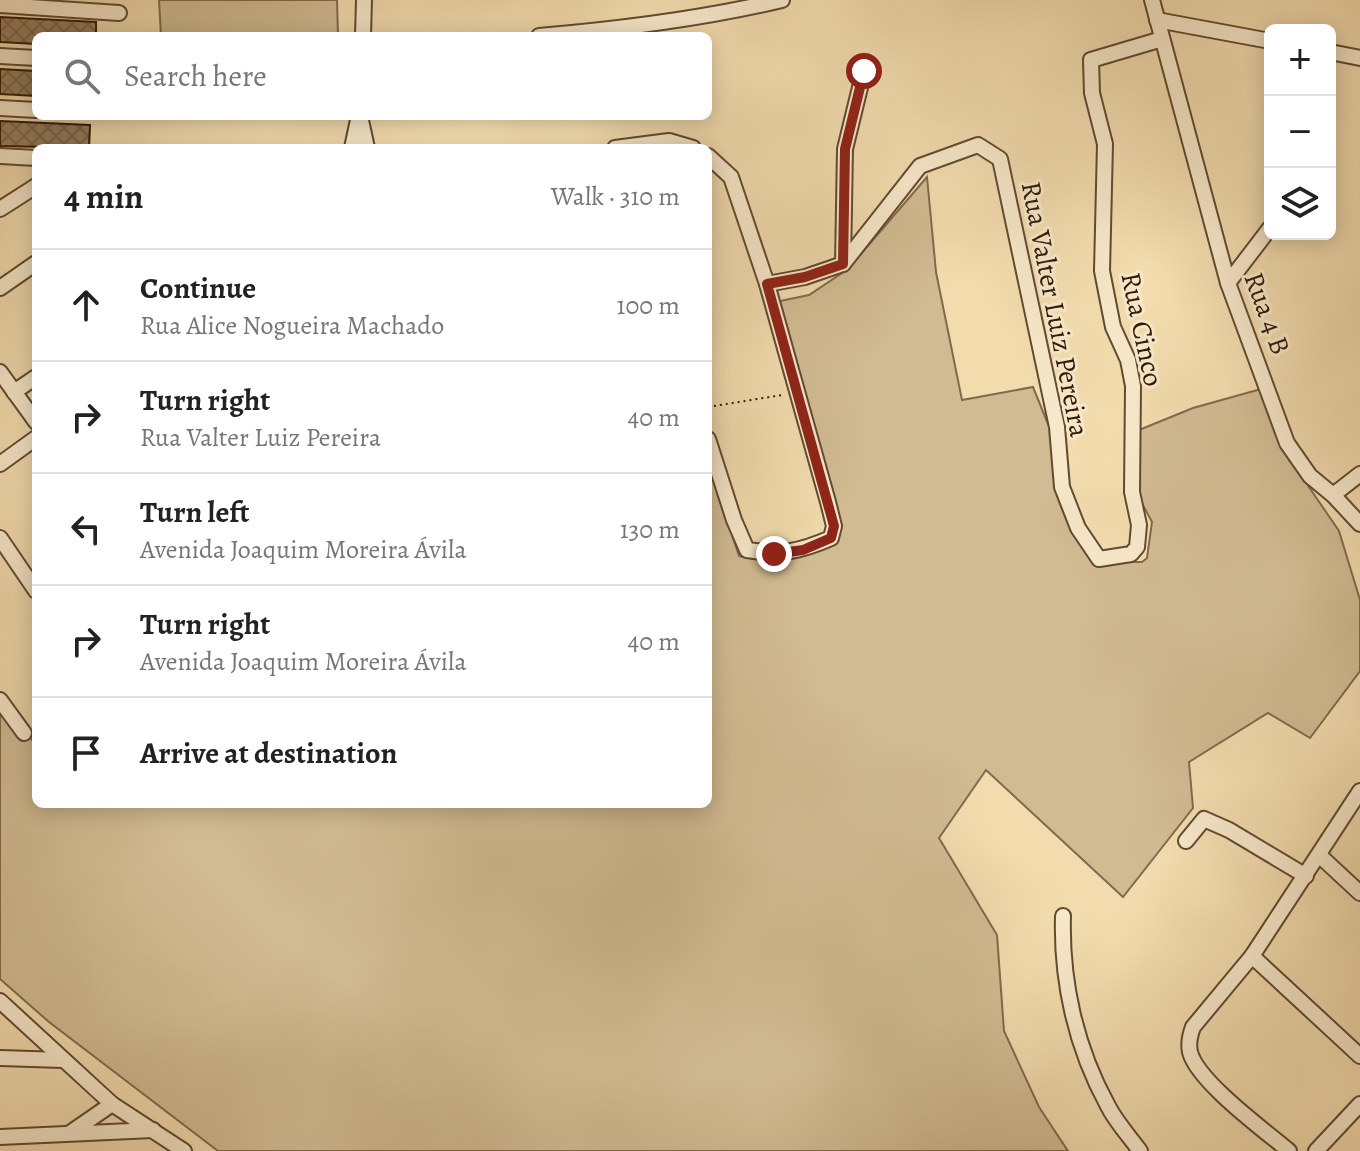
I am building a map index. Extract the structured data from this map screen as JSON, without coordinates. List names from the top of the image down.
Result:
{
  "streets": {
    "street": ["Rua Valter Luiz Pereira", "Rua 4 B", "Rua Cinco"]
  },
  "crossings": [
    ["Rua Valter Luiz Pereira", "Rua Cinco"],
    ["Rua 4 B", "Rua Cinco"]
  ],
  "page": {
    "map_buttons": ["+", "−"],
    "search": "Search here",
    "heading": ["4 min", "Walk · 310 m"],
    "list": [
      ["Continue", "Rua Alice Nogueira Machado", "100 m"],
      ["Turn right", "Rua Valter Luiz Pereira", "40 m"],
      ["Turn left", "Avenida Joaquim Moreira Ávila", "130 m"],
      ["Turn right", "Avenida Joaquim Moreira Ávila", "40 m"],
      "Arrive at destination"
    ]
  }
}
